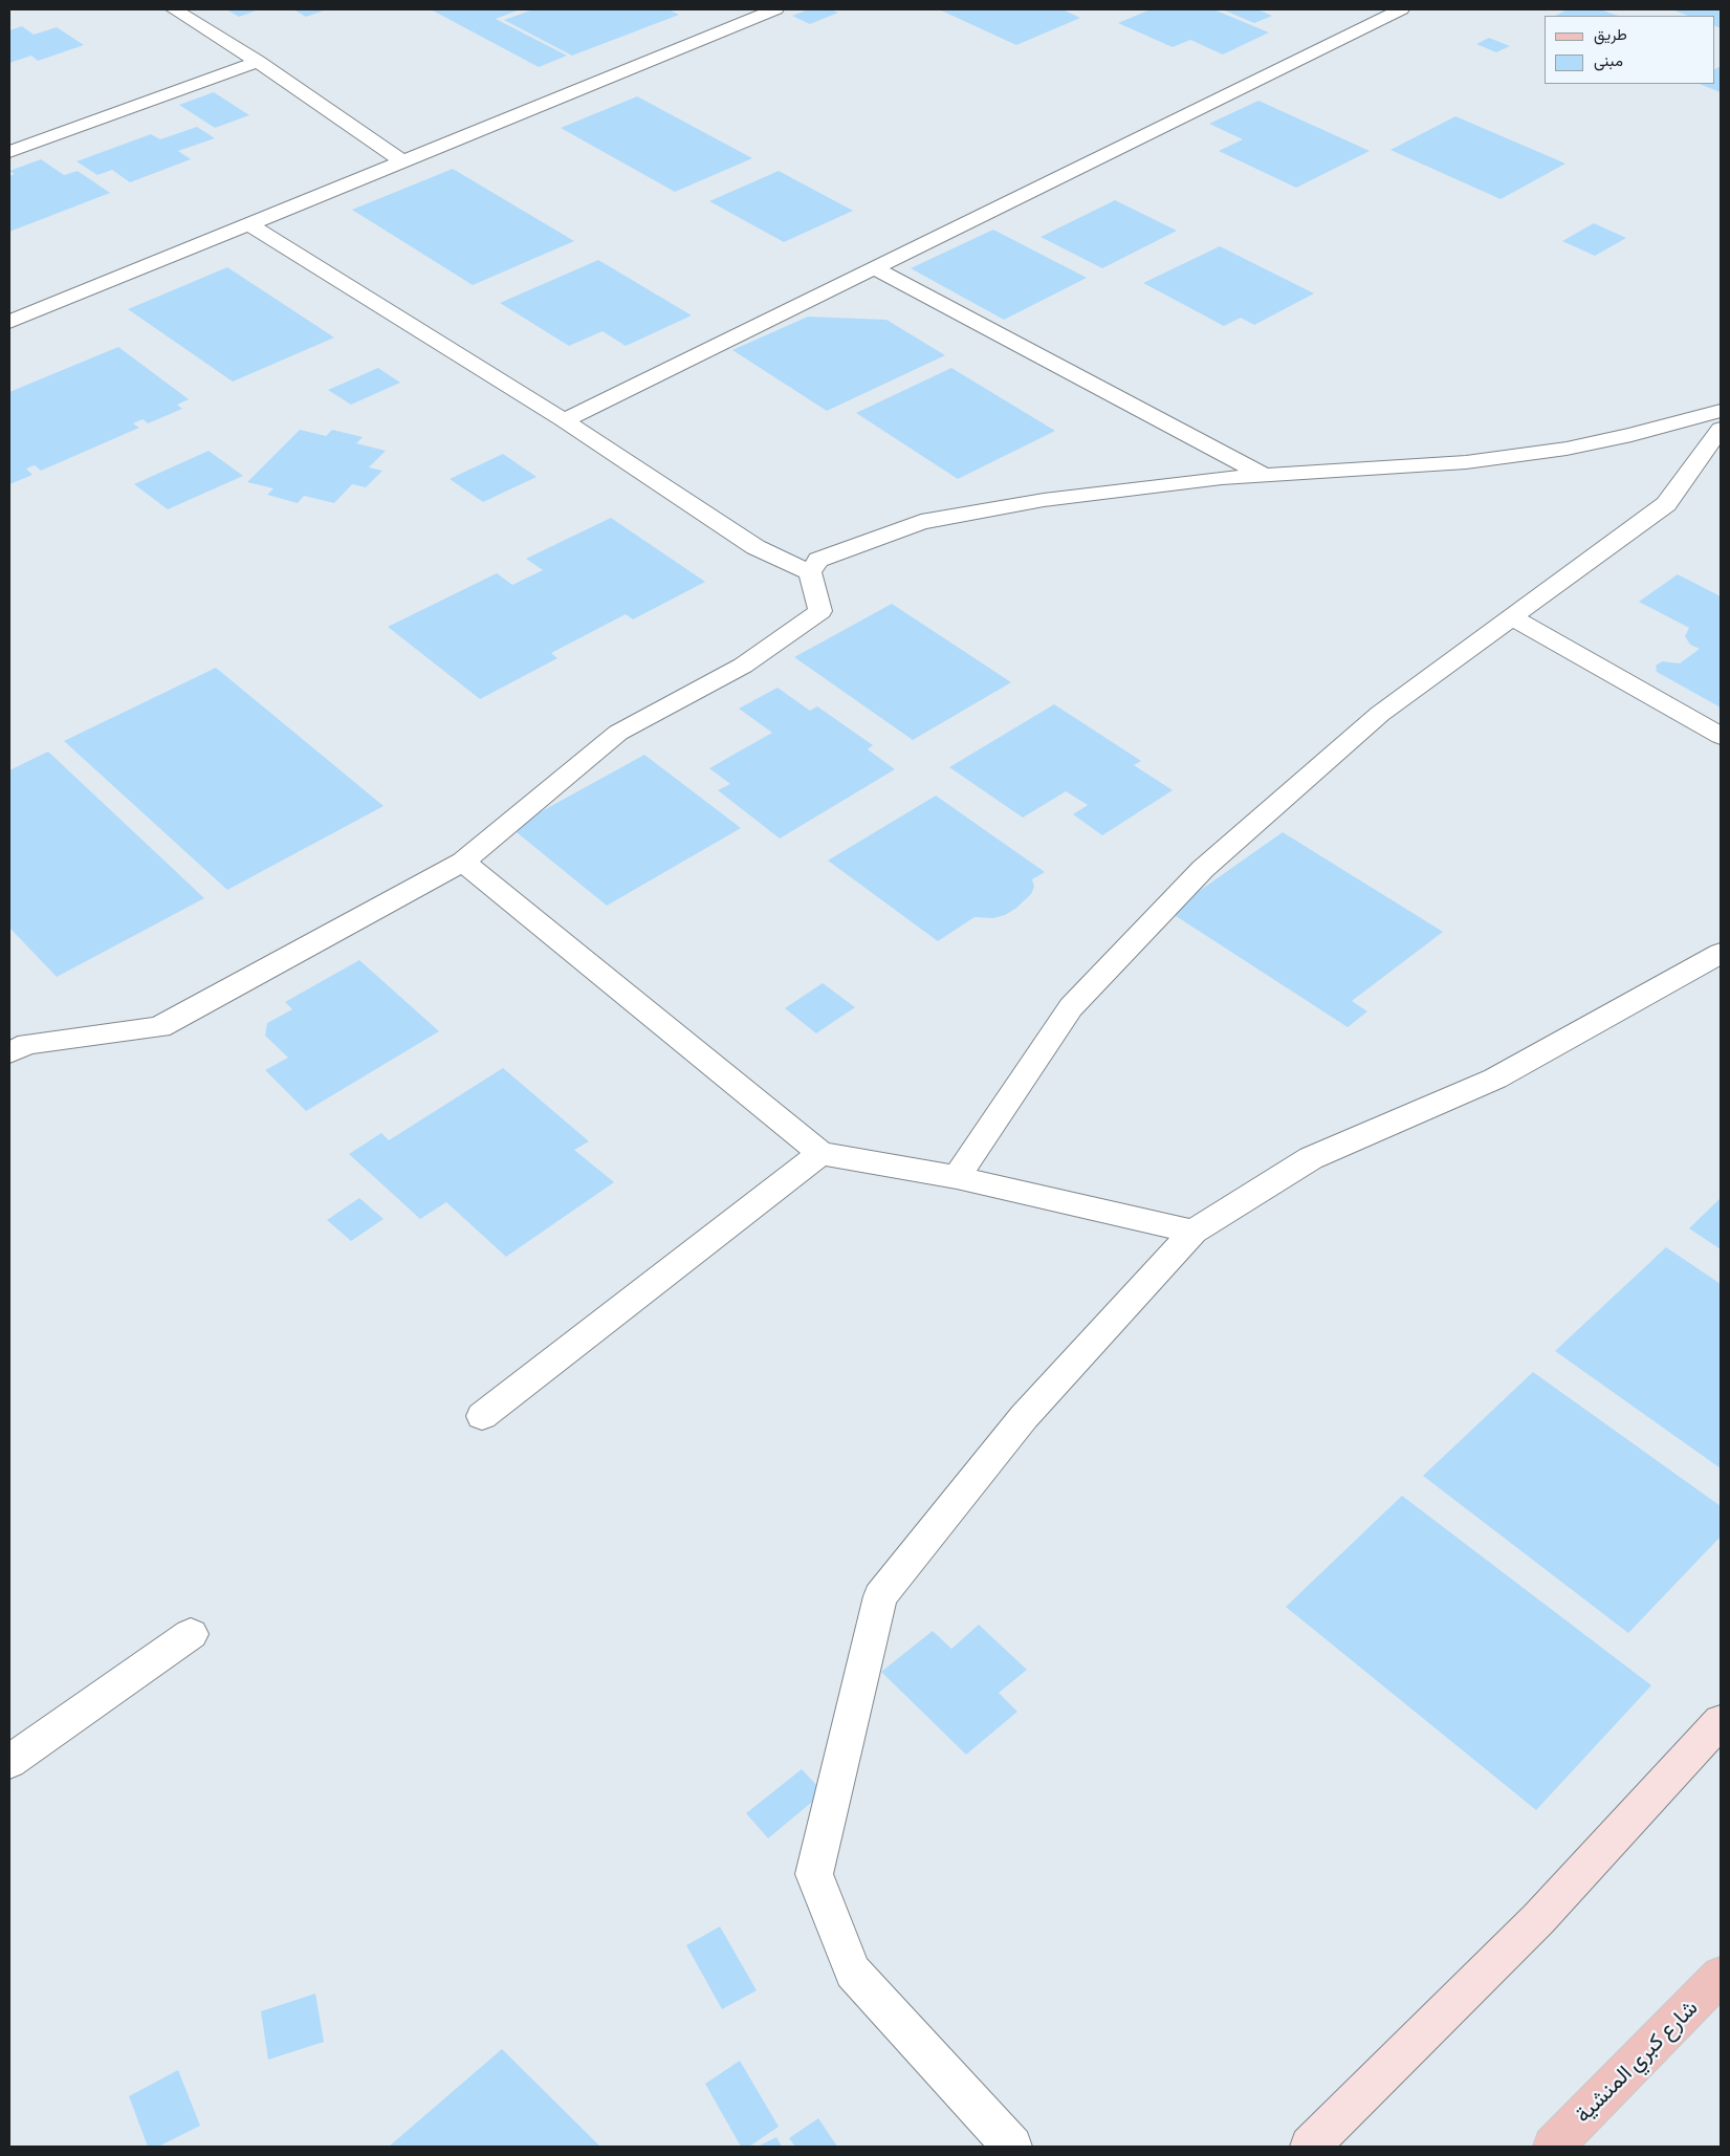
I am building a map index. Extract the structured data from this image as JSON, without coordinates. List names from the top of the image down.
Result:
{
  "streets": {
    "main road": ["شارع كبري المنشية"]
  },
  "legend": ["طريق", "مبنى"]
}
